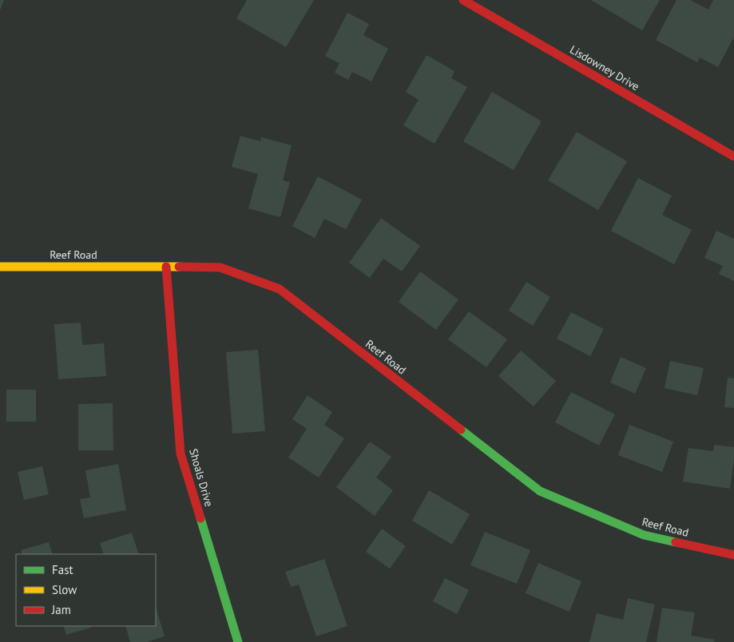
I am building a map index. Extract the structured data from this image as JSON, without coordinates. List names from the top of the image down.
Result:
{
  "streets": {
    "street": ["Lisdowney Drive", "Reef Road", "Shoals Drive"]
  },
  "crossings": [
    ["Reef Road", "Shoals Drive"]
  ],
  "legend": ["Fast", "Slow", "Jam"]
}
